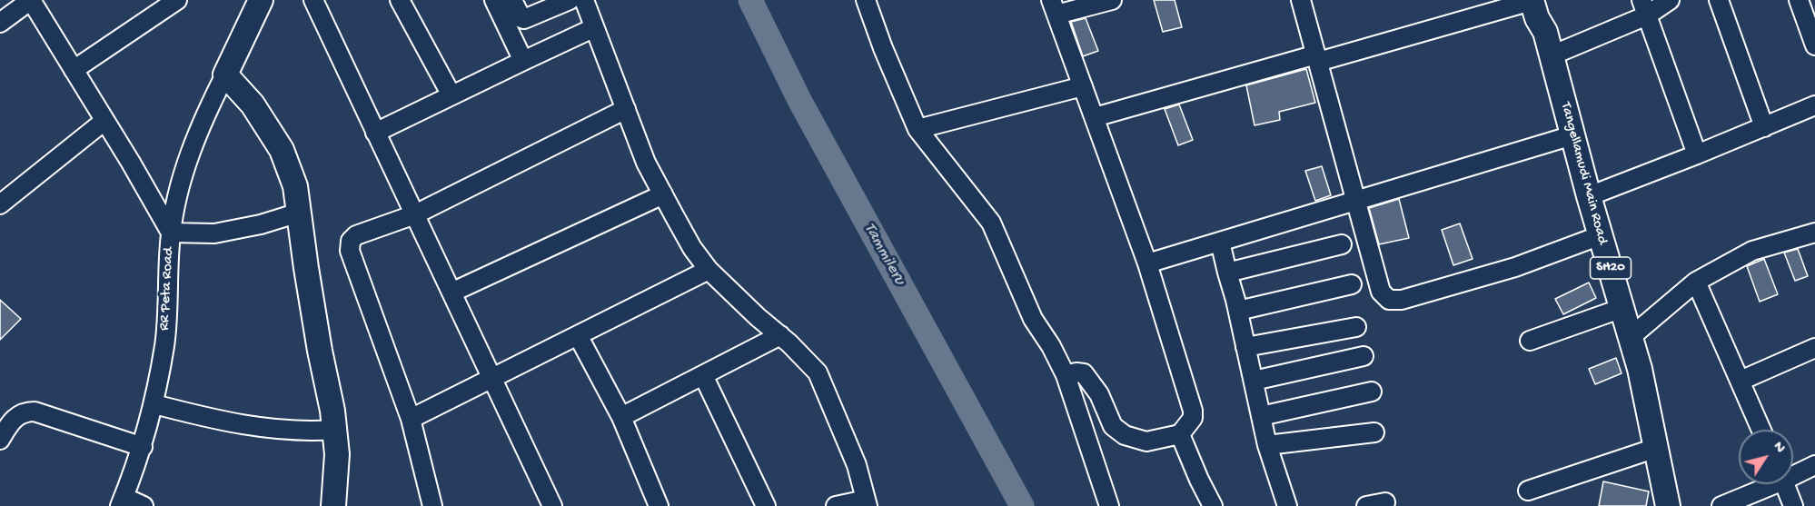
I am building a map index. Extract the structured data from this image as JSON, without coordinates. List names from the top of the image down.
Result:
{
  "streets": {
    "main road": ["Tangellamudi Main Road", "SH20"],
    "street": ["RR Peta Road"]
  },
  "water": ["Tammileru"],
  "north": "top right"
}
